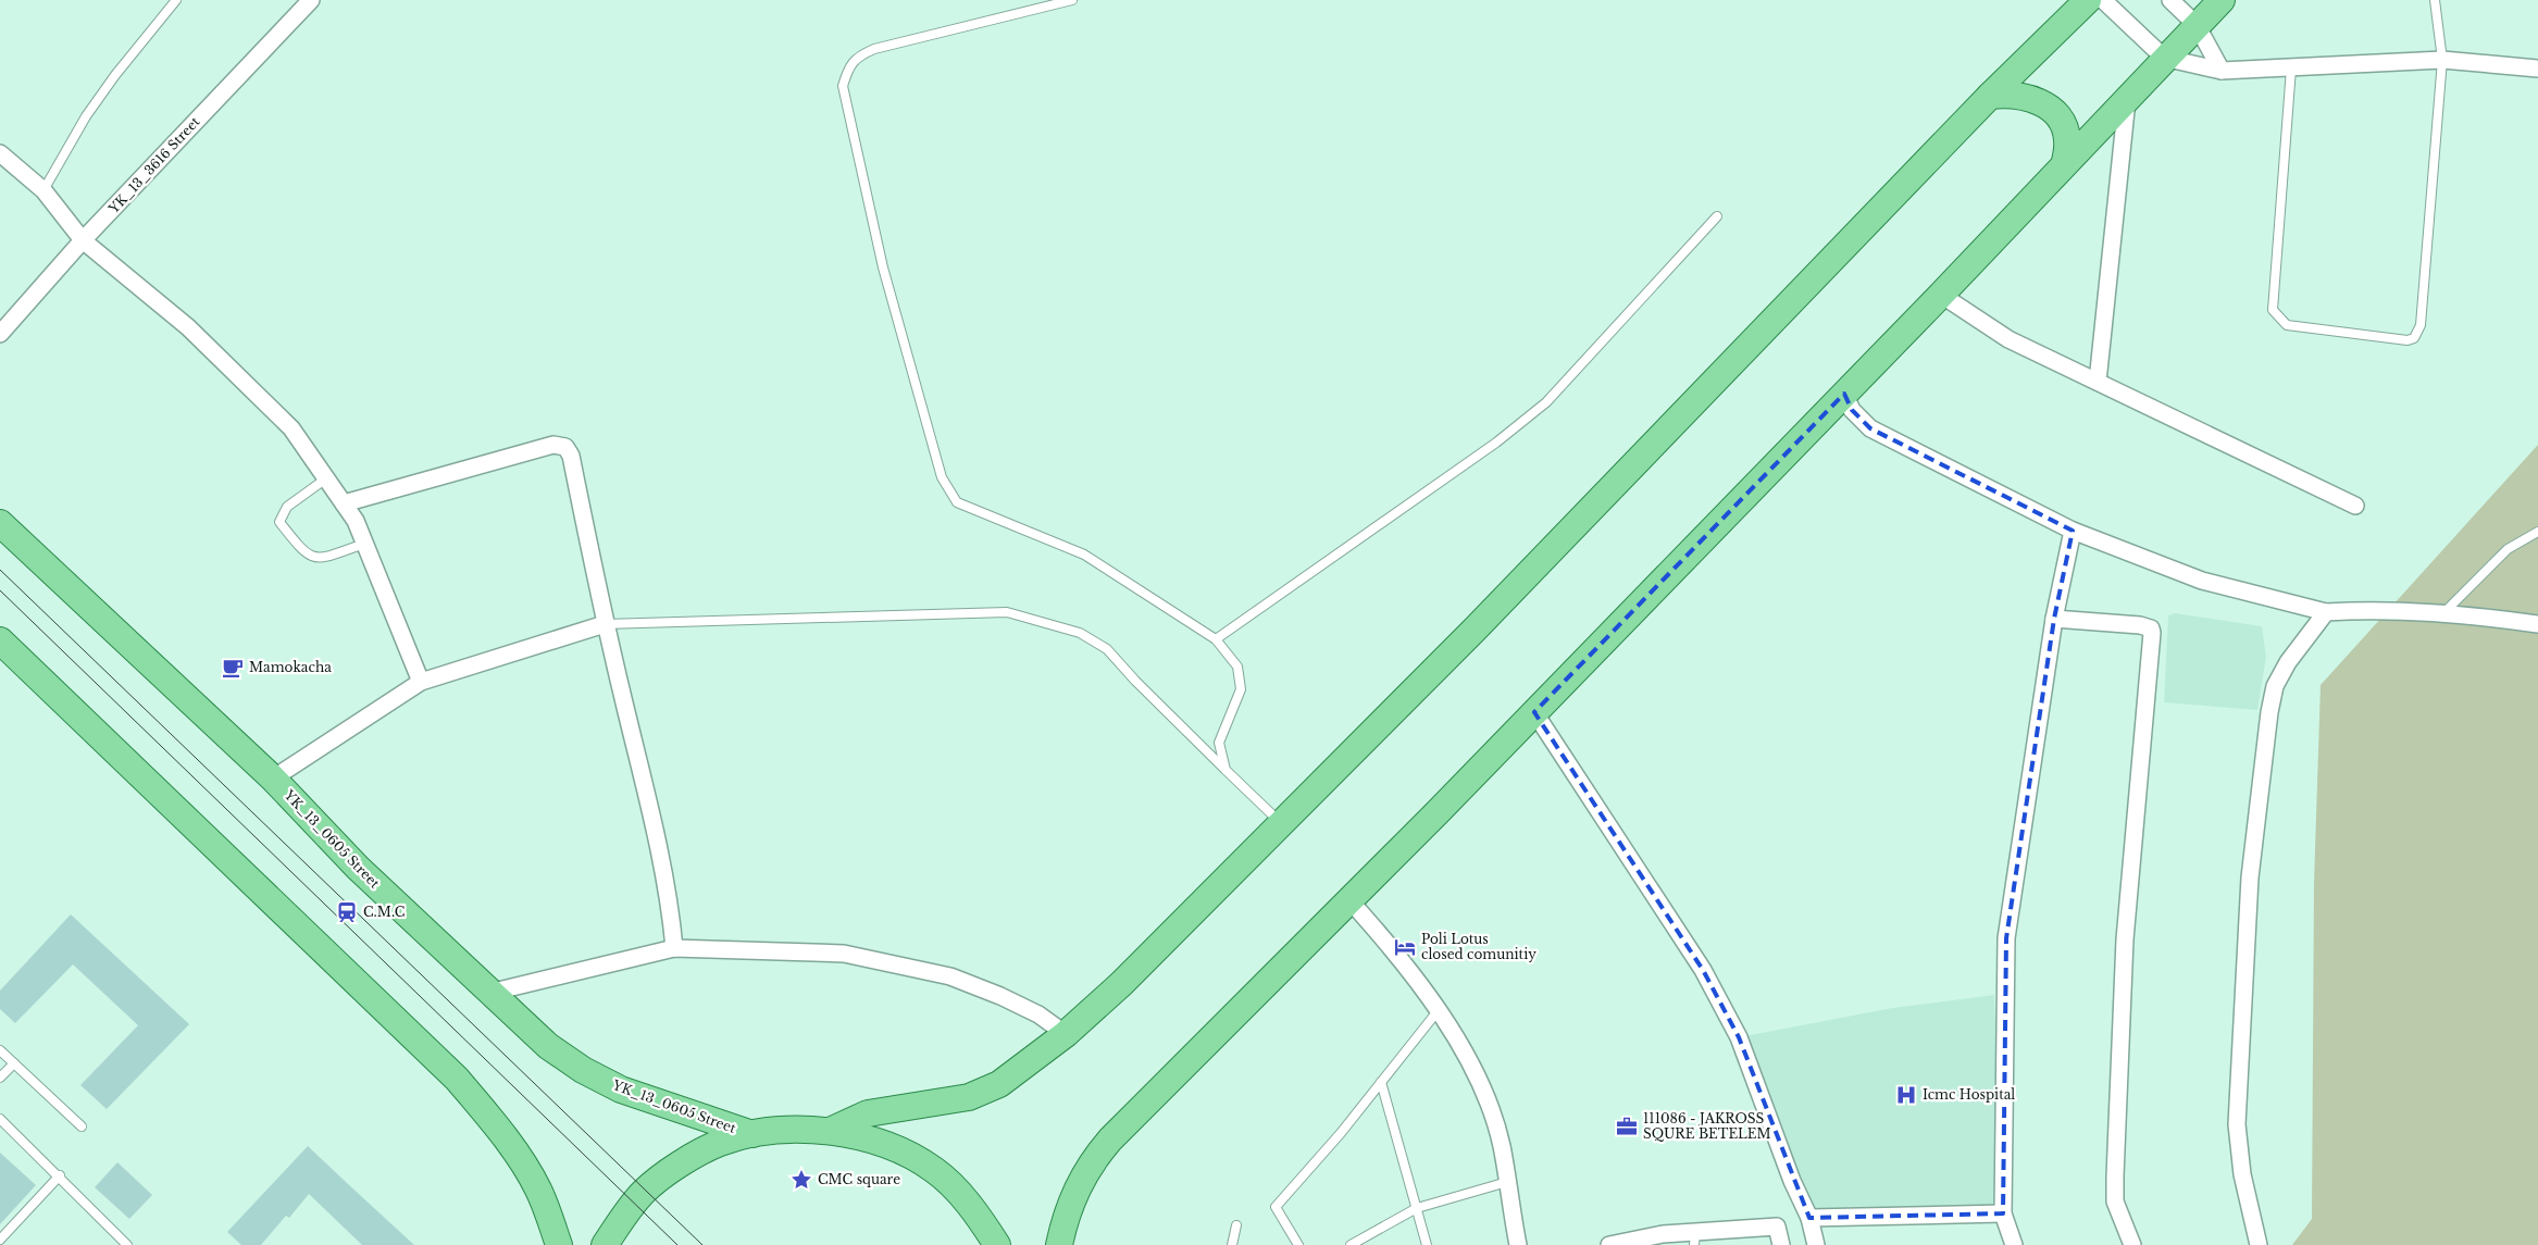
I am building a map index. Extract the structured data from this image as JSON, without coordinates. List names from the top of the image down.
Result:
{
  "streets": {
    "main road": ["YK_13_0605 Street"],
    "street": ["YK_13_3616 Street"]
  },
  "places": {
    "cafe": ["Mamokacha"],
    "station": ["C.M.C"],
    "hotel": ["Poli Lotus closed comunitiy"],
    "hospital": ["Icmc Hospital"],
    "office": ["111086 - JAKROSS SQURE BETELEM"],
    "place": ["CMC square"]
  }
}
